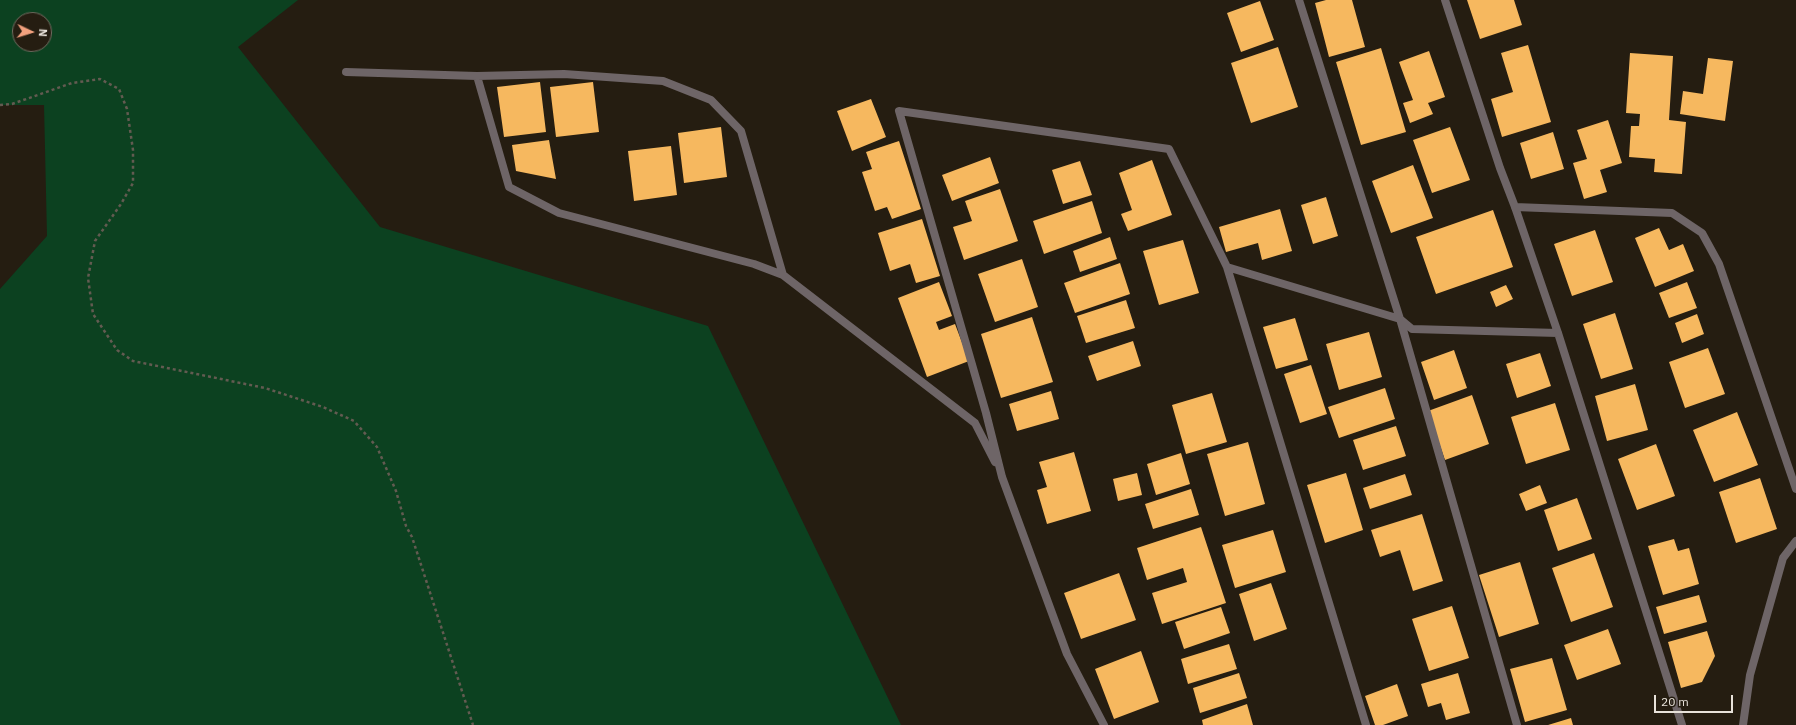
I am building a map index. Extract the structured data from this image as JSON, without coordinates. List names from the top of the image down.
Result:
{
  "scale_bar": "20 m",
  "north": "right"
}
